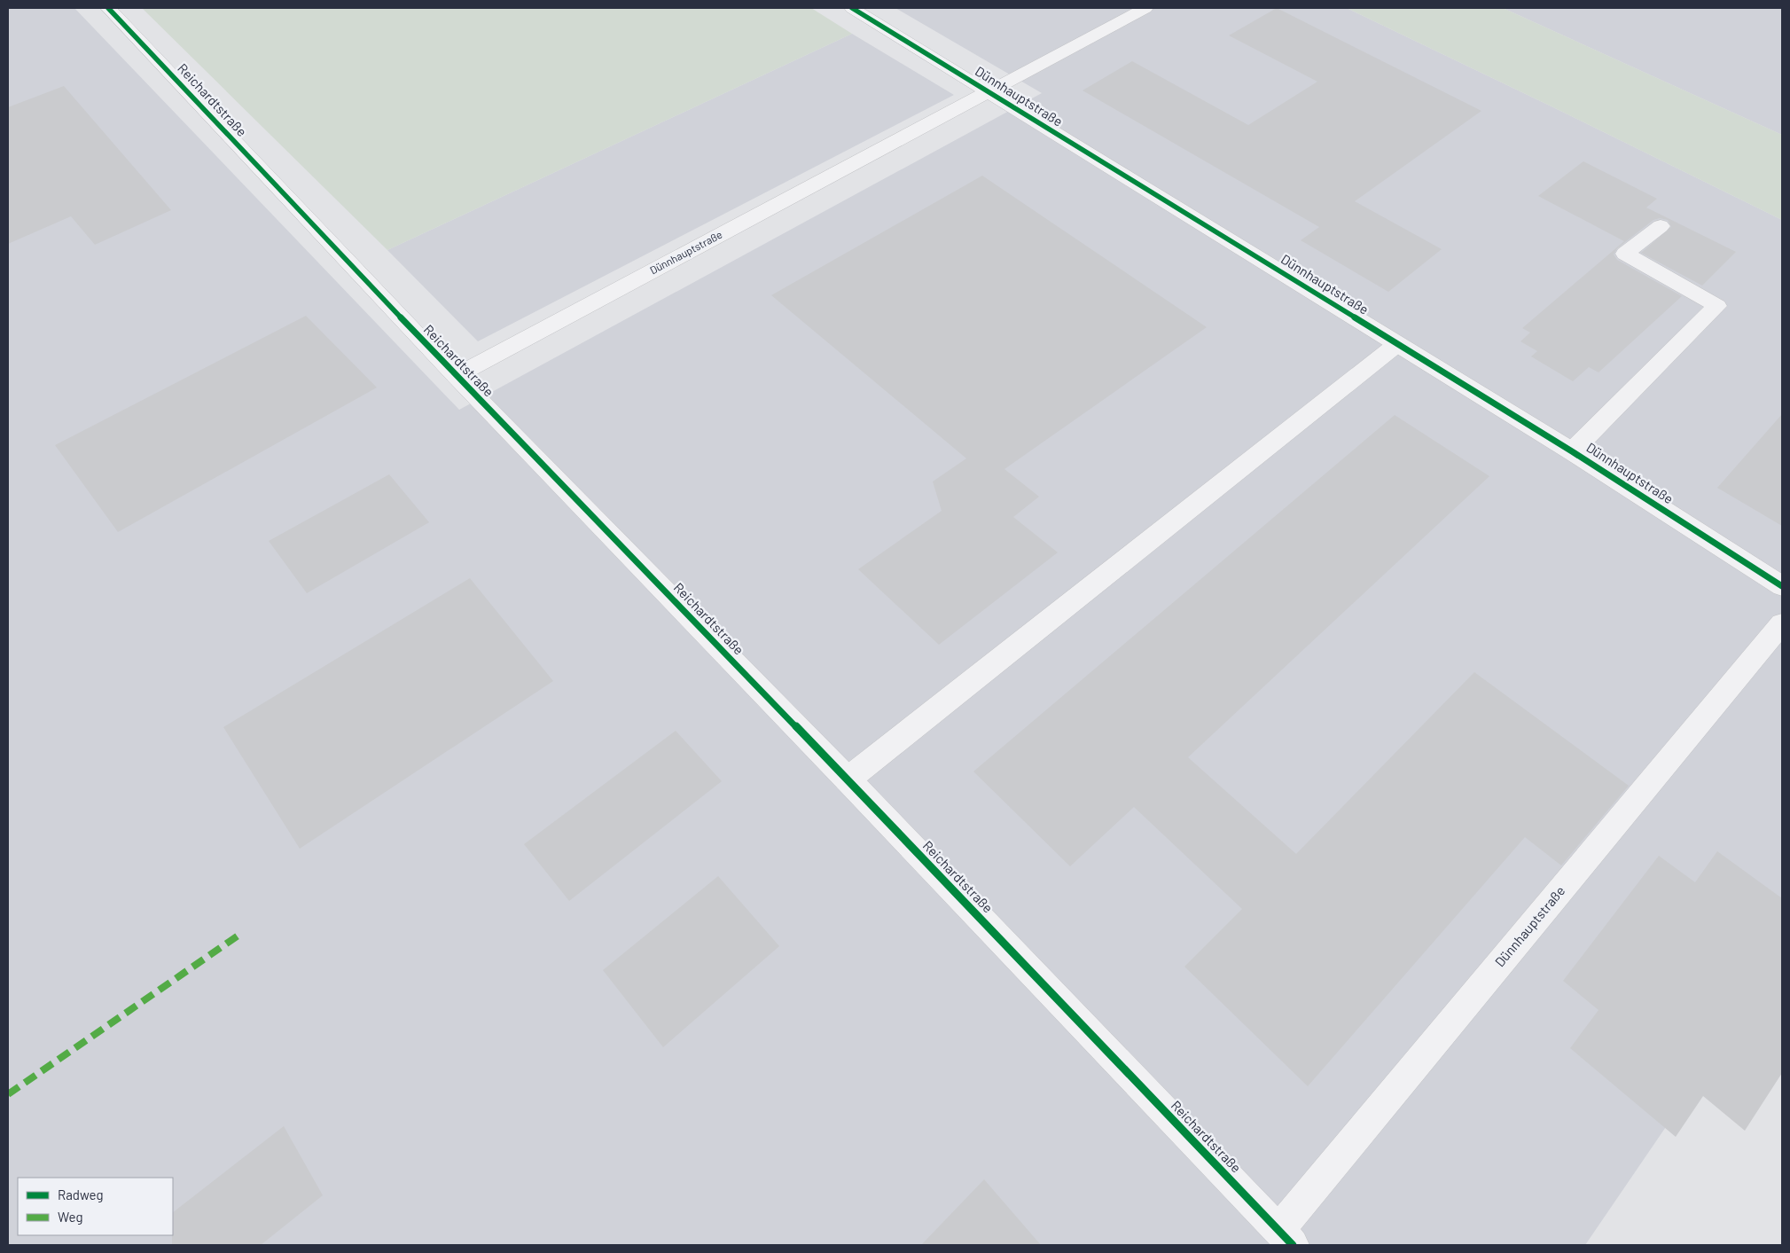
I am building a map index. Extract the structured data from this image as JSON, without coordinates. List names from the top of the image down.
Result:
{
  "streets": {
    "street": ["Dünnhauptstraße", "Reichardtstraße"]
  },
  "crossings": [
    ["Dünnhauptstraße", "Reichardtstraße"]
  ],
  "legend": ["Radweg", "Weg"]
}
